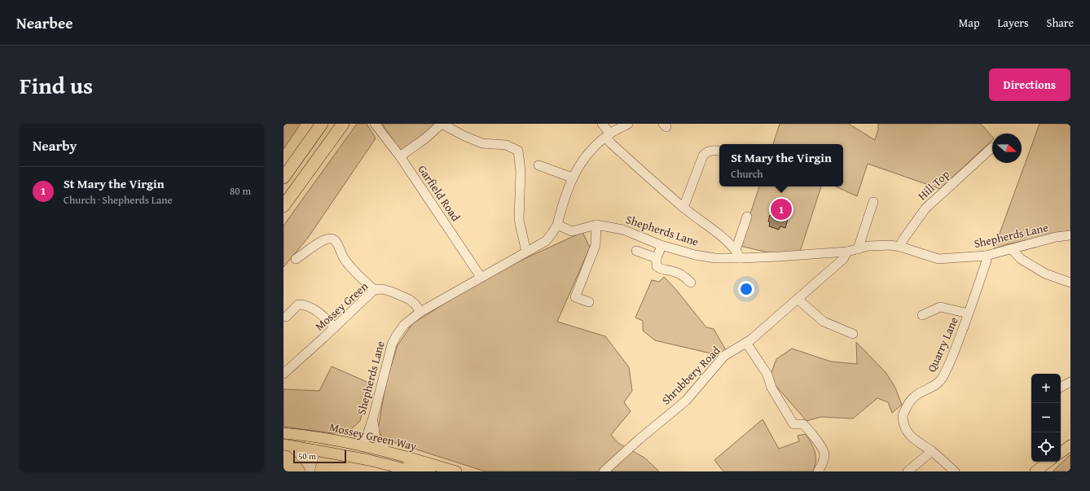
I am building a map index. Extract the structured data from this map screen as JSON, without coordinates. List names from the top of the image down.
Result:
{
  "streets": {
    "main road": ["Mossey Green Way"],
    "street": [
      "Hill Top",
      "Garfield Road",
      "Shepherds Lane",
      "Mossey Green",
      "Quarry Lane",
      "Shrubbery Road"
    ]
  },
  "crossings": [
    ["Hill Top", "Shepherds Lane"],
    ["Garfield Road", "Shepherds Lane"],
    ["Shepherds Lane", "Mossey Green"],
    ["Shepherds Lane", "Quarry Lane"],
    ["Shepherds Lane", "Shrubbery Road"],
    ["Shepherds Lane", "Mossey Green Way"]
  ],
  "scale_bar": "50 m",
  "north": "right",
  "page": {
    "header": "Nearbee",
    "nav": ["Map", "Layers", "Share"],
    "title": "Find us",
    "buttons": "Directions",
    "heading": "Nearby",
    "popup": ["St Mary the Virgin", "Church"],
    "list": [
      {
        "mark": "1",
        "name": "St Mary the Virgin",
        "note": "Church · Shepherds Lane",
        "value": "80 m"
      }
    ],
    "pins": "1",
    "map_buttons": ["+", "−"],
    "scale": "50 m"
  }
}
